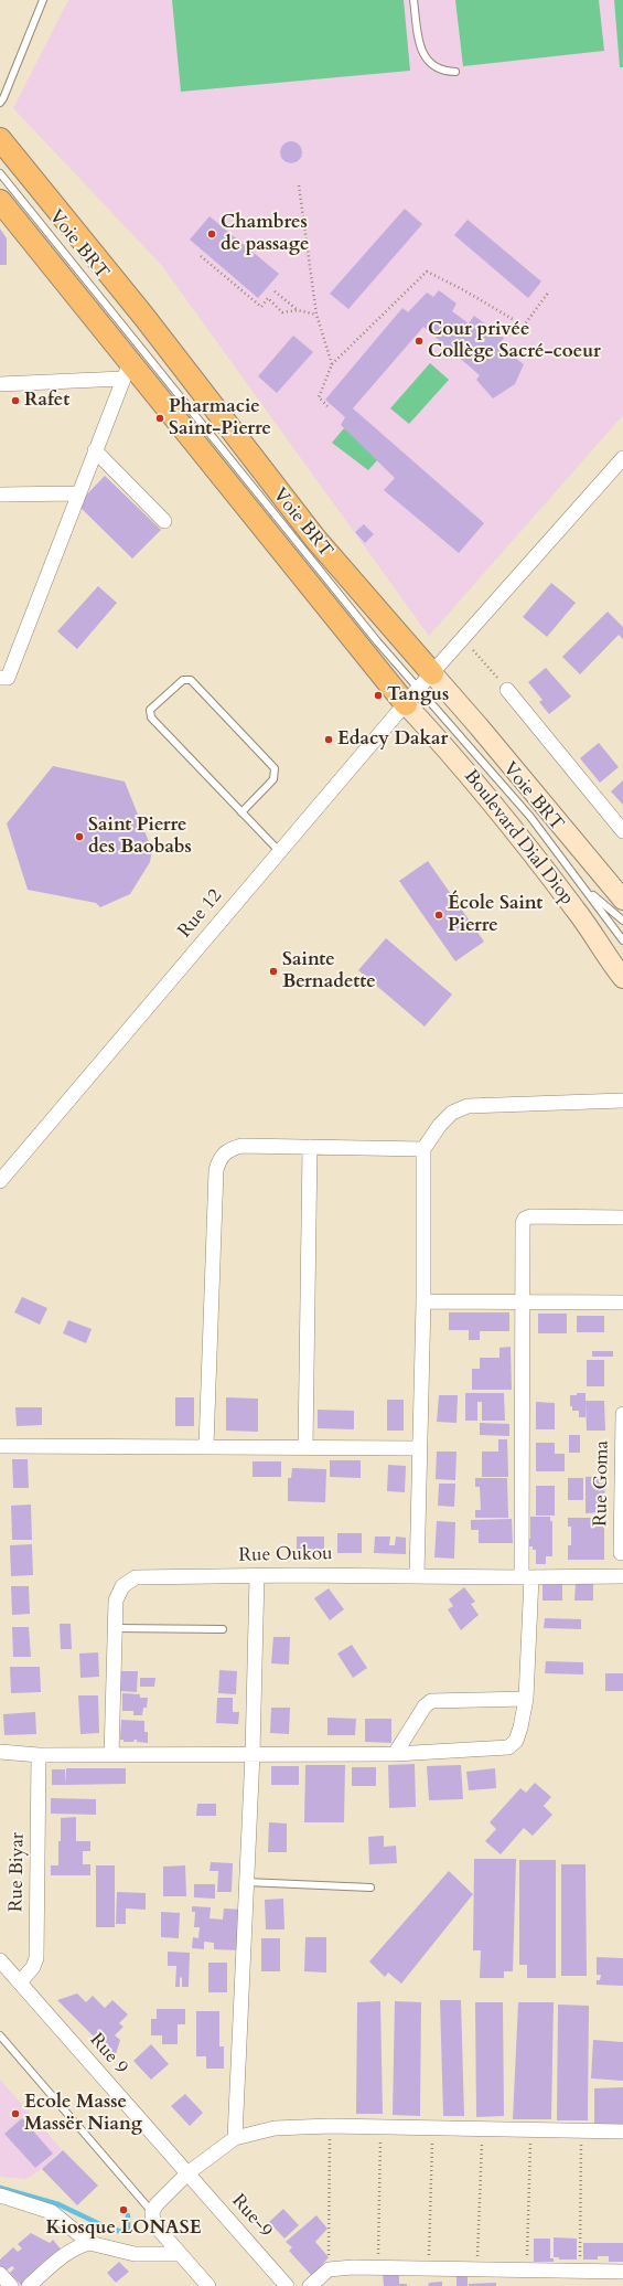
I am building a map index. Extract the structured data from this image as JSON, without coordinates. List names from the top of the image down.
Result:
{
  "streets": {
    "street": [
      "Boulevard Dial Diop",
      "Rue 12",
      "Rue Goma",
      "Rue Oukou",
      "Rue Biyar",
      "Rue 9",
      "Rue-9"
    ],
    "lane": ["Voie BRT"]
  },
  "crossings": [
    ["Voie BRT", "Boulevard Dial Diop"],
    ["Voie BRT", "Rue 12"],
    ["Boulevard Dial Diop", "Rue 12"],
    ["Rue Goma", "Rue Oukou"],
    ["Rue Biyar", "Rue 9"],
    ["Rue 9", "Rue-9"]
  ],
  "places": [
    "Chambres de passage",
    "Cour privée Collège Sacré-coeur",
    "Rafet",
    "Pharmacie Saint-Pierre",
    "Tangus",
    "Edacy Dakar",
    "Saint Pierre des Baobabs",
    "École Saint Pierre",
    "Sainte Bernadette",
    "Ecole Masse Massër Niang",
    "Kiosque LONASE"
  ]
}
